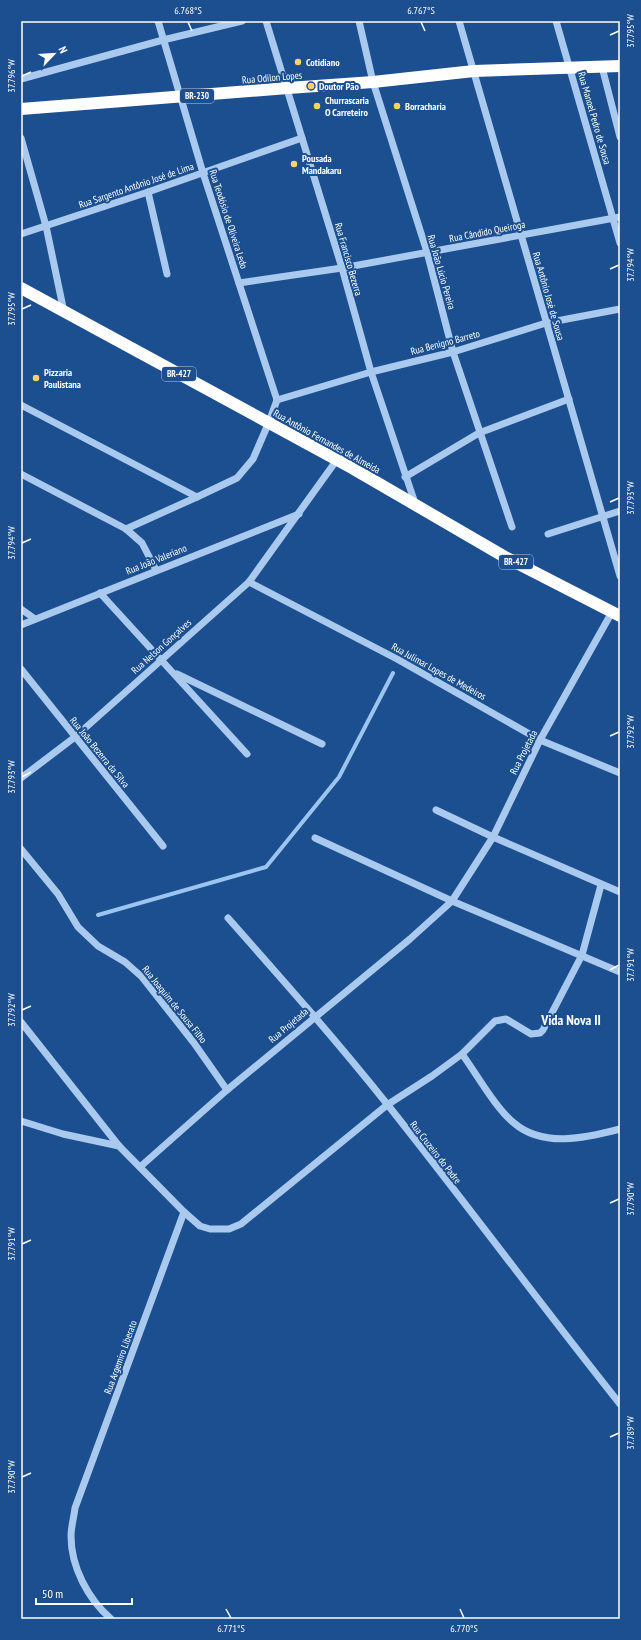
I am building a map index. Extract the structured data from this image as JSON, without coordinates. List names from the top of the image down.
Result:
{
  "streets": {
    "highway": [
      "Rua Odilon Lopes",
      "BR-230",
      "BR-427",
      "Rua Antônio Fernandes de Almeida"
    ],
    "street": [
      "Rua Manoel Pedro de Sousa",
      "Rua Sargento Antônio José de Lima",
      "Rua Teodósio de Oliveira Ledo",
      "Rua Cândido Queiroga",
      "Rua Francisco Bezerra",
      "Rua João Lúcio Pereira",
      "Rua Antônio José de Sousa",
      "Rua Benigno Barreto",
      "Rua João Valeriano",
      "Rua Nelson Gonçalves",
      "Rua Julimar Lopes de Medeiros",
      "Rua Joāo Bezerra da Silva",
      "Rua Projetada",
      "Rua Joaquim de Sousa Filho",
      "Rua Cruzeiro do Padre",
      "Rua Argemiro Liberato"
    ]
  },
  "crossings": [
    ["Rua Odilon Lopes", "Rua Manoel Pedro de Sousa"],
    ["Rua Odilon Lopes", "Rua Teodósio de Oliveira Ledo"],
    ["Rua Odilon Lopes", "Rua Francisco Bezerra"],
    ["Rua Odilon Lopes", "Rua João Lúcio Pereira"],
    ["Rua Odilon Lopes", "Rua Antônio José de Sousa"],
    ["Rua Manoel Pedro de Sousa", "Rua Cândido Queiroga"],
    ["Rua Sargento Antônio José de Lima", "Rua Teodósio de Oliveira Ledo"],
    ["Rua Sargento Antônio José de Lima", "Rua Francisco Bezerra"],
    ["Rua Teodósio de Oliveira Ledo", "Rua Cândido Queiroga"],
    ["Rua Teodósio de Oliveira Ledo", "Rua Benigno Barreto"],
    ["Rua Cândido Queiroga", "Rua Francisco Bezerra"],
    ["Rua Cândido Queiroga", "Rua João Lúcio Pereira"],
    ["Rua Cândido Queiroga", "Rua Antônio José de Sousa"],
    ["Rua Francisco Bezerra", "Rua Benigno Barreto"],
    ["Rua Francisco Bezerra", "Rua Antônio Fernandes de Almeida"],
    ["Rua João Lúcio Pereira", "Rua Benigno Barreto"],
    ["Rua Antônio José de Sousa", "Rua Benigno Barreto"],
    ["Rua Antônio Fernandes de Almeida", "Rua Nelson Gonçalves"],
    ["Rua Antônio Fernandes de Almeida", "Rua Projetada"],
    ["Rua João Valeriano", "Rua Nelson Gonçalves"],
    ["Rua Nelson Gonçalves", "Rua Julimar Lopes de Medeiros"],
    ["Rua Nelson Gonçalves", "Rua Joāo Bezerra da Silva"],
    ["Rua Julimar Lopes de Medeiros", "Rua Projetada"],
    ["Rua Projetada", "Rua Joaquim de Sousa Filho"],
    ["Rua Projetada", "Rua Cruzeiro do Padre"]
  ],
  "districts": ["Vida Nova II"],
  "places": [
    "Cotidiano",
    "Doutor Pão",
    "Churrascaria O Carreteiro",
    "Borracharia",
    "Pousada Mandakaru",
    "Pizzaria Paulistana"
  ],
  "scale_bar": "50 m",
  "north": "top right",
  "coordinates": [
    "6.768°S",
    "6.767°S",
    "37.795°W",
    "37.796°W",
    "37.794°W",
    "37.793°W",
    "37.792°W",
    "37.791°W",
    "37.790°W",
    "37.789°W",
    "6.771°S",
    "6.770°S"
  ]
}
